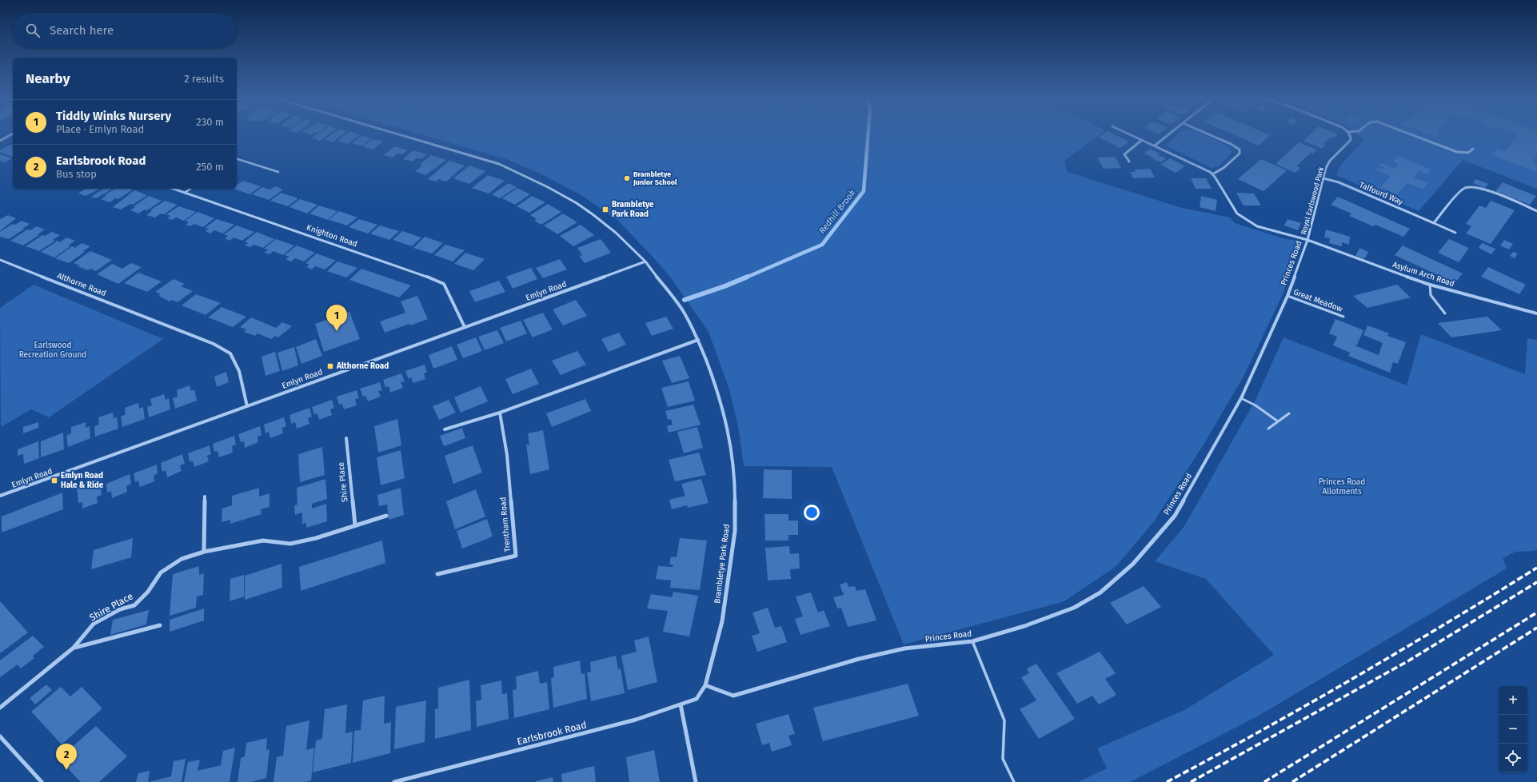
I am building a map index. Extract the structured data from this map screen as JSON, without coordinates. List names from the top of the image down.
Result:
{
  "streets": {
    "street": [
      "Talfourd Way",
      "Royal Earlswood Park",
      "Knighton Road",
      "Princes Road",
      "Asylum Arch Road",
      "Althorne Road",
      "Emlyn Road",
      "Shire Place",
      "Trentham Road",
      "Brambletye Park Road",
      "Earlsbrook Road"
    ],
    "lane": ["Great Meadow"]
  },
  "crossings": [
    ["Talfourd Way", "Royal Earlswood Park"],
    ["Royal Earlswood Park", "Princes Road"],
    ["Royal Earlswood Park", "Asylum Arch Road"],
    ["Knighton Road", "Emlyn Road"],
    ["Princes Road", "Asylum Arch Road"],
    ["Princes Road", "Great Meadow"],
    ["Princes Road", "Brambletye Park Road"],
    ["Princes Road", "Earlsbrook Road"],
    ["Althorne Road", "Emlyn Road"],
    ["Emlyn Road", "Brambletye Park Road"],
    ["Brambletye Park Road", "Earlsbrook Road"]
  ],
  "water": ["Redhill Brook"],
  "parks": ["Earlswood Recreation Ground", "Princes Road Allotments"],
  "places": {
    "other": ["Brambletye Junior School"],
    "transit": ["Brambletye Park Road", "Althorne Road", "Emlyn Road Hale & Ride"]
  },
  "page": {
    "search": "Search here",
    "heading": ["Nearby", "2 results"],
    "list": [
      {
        "mark": "1",
        "name": "Tiddly Winks Nursery",
        "note": "Place · Emlyn Road",
        "value": "230 m"
      },
      {
        "mark": "2",
        "name": "Earlsbrook Road",
        "note": "Bus stop",
        "value": "250 m"
      }
    ],
    "pins": ["1", "2"],
    "map_buttons": ["+", "−"]
  }
}
